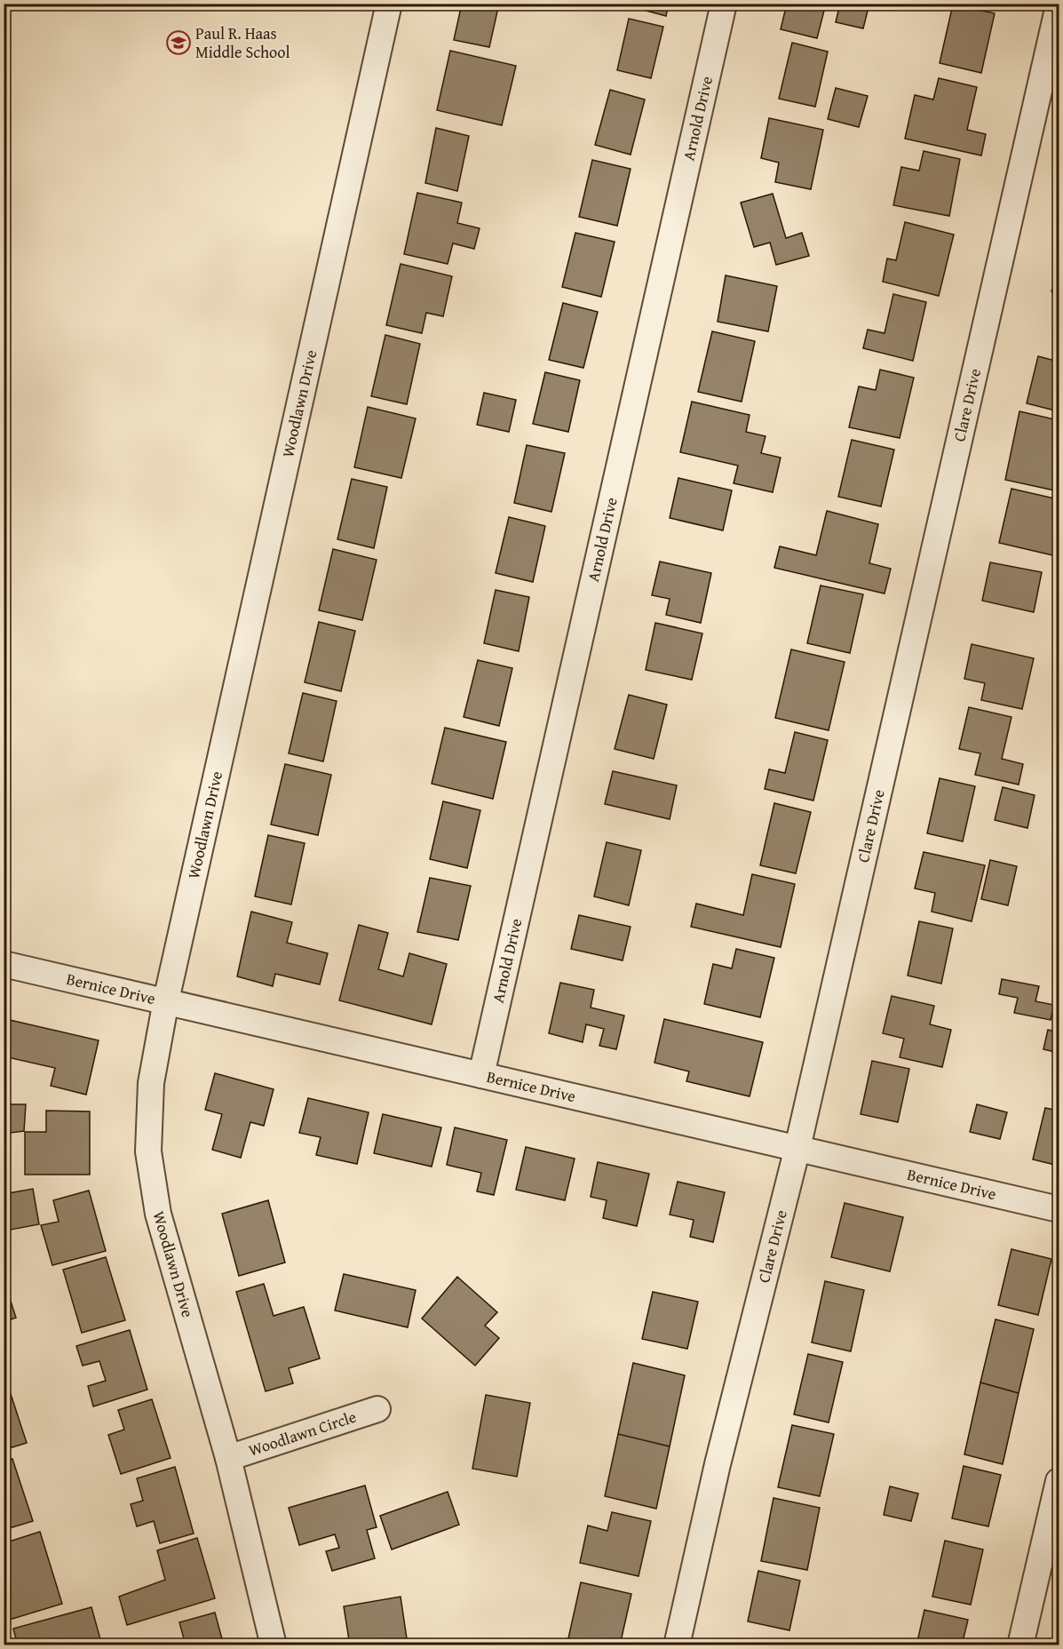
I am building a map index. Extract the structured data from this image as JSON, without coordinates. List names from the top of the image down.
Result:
{
  "streets": {
    "street": [
      "Arnold Drive",
      "Woodlawn Drive",
      "Clare Drive",
      "Bernice Drive",
      "Woodlawn Circle"
    ]
  },
  "crossings": [
    ["Arnold Drive", "Bernice Drive"],
    ["Woodlawn Drive", "Bernice Drive"],
    ["Woodlawn Drive", "Woodlawn Circle"],
    ["Clare Drive", "Bernice Drive"]
  ],
  "places": {
    "school or university": ["Paul R. Haas Middle School"]
  }
}
